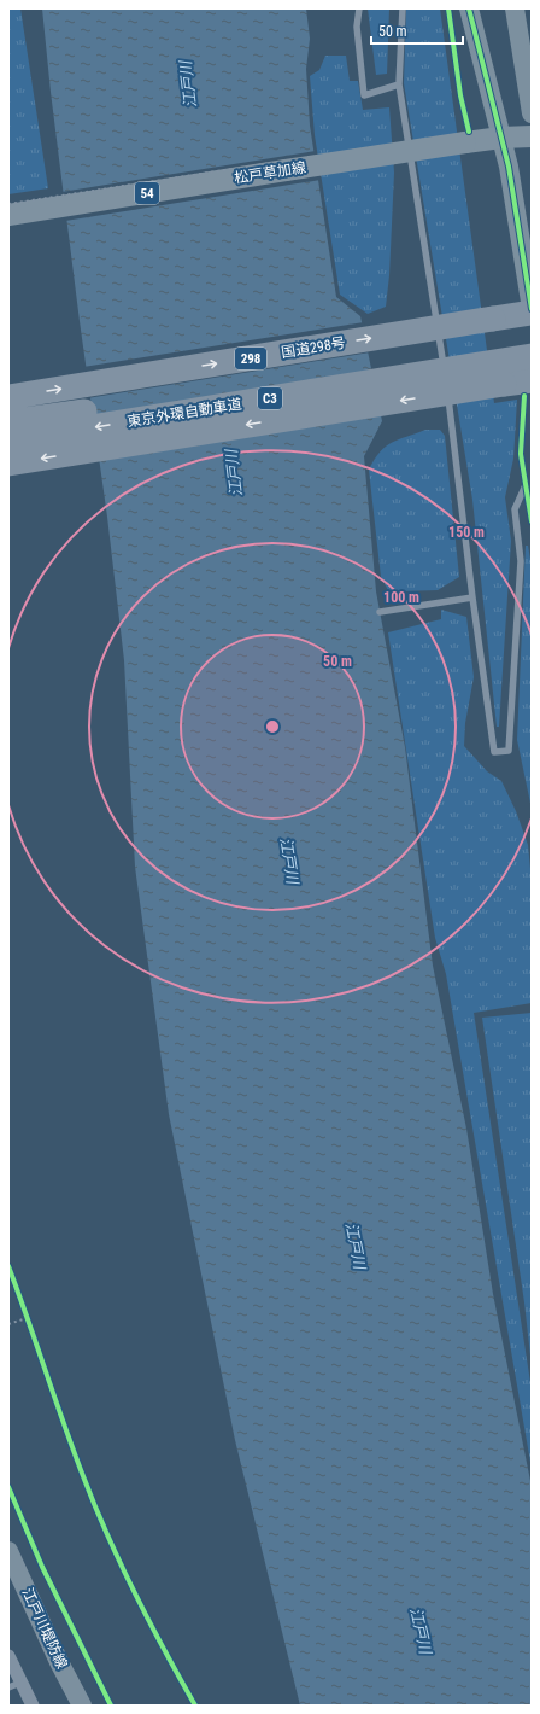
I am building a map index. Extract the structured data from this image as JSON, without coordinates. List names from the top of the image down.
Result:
{
  "streets": {
    "highway": [
      "国道298号",
      "298",
      "C3",
      "東京外環自動車道"
    ],
    "main road": ["松戸草加線", "54"],
    "street": ["江戸川堤防線"]
  },
  "water": ["江戸川"],
  "scale_bar": "50 m",
  "rings": ["150 m", "100 m", "50 m"]
}
